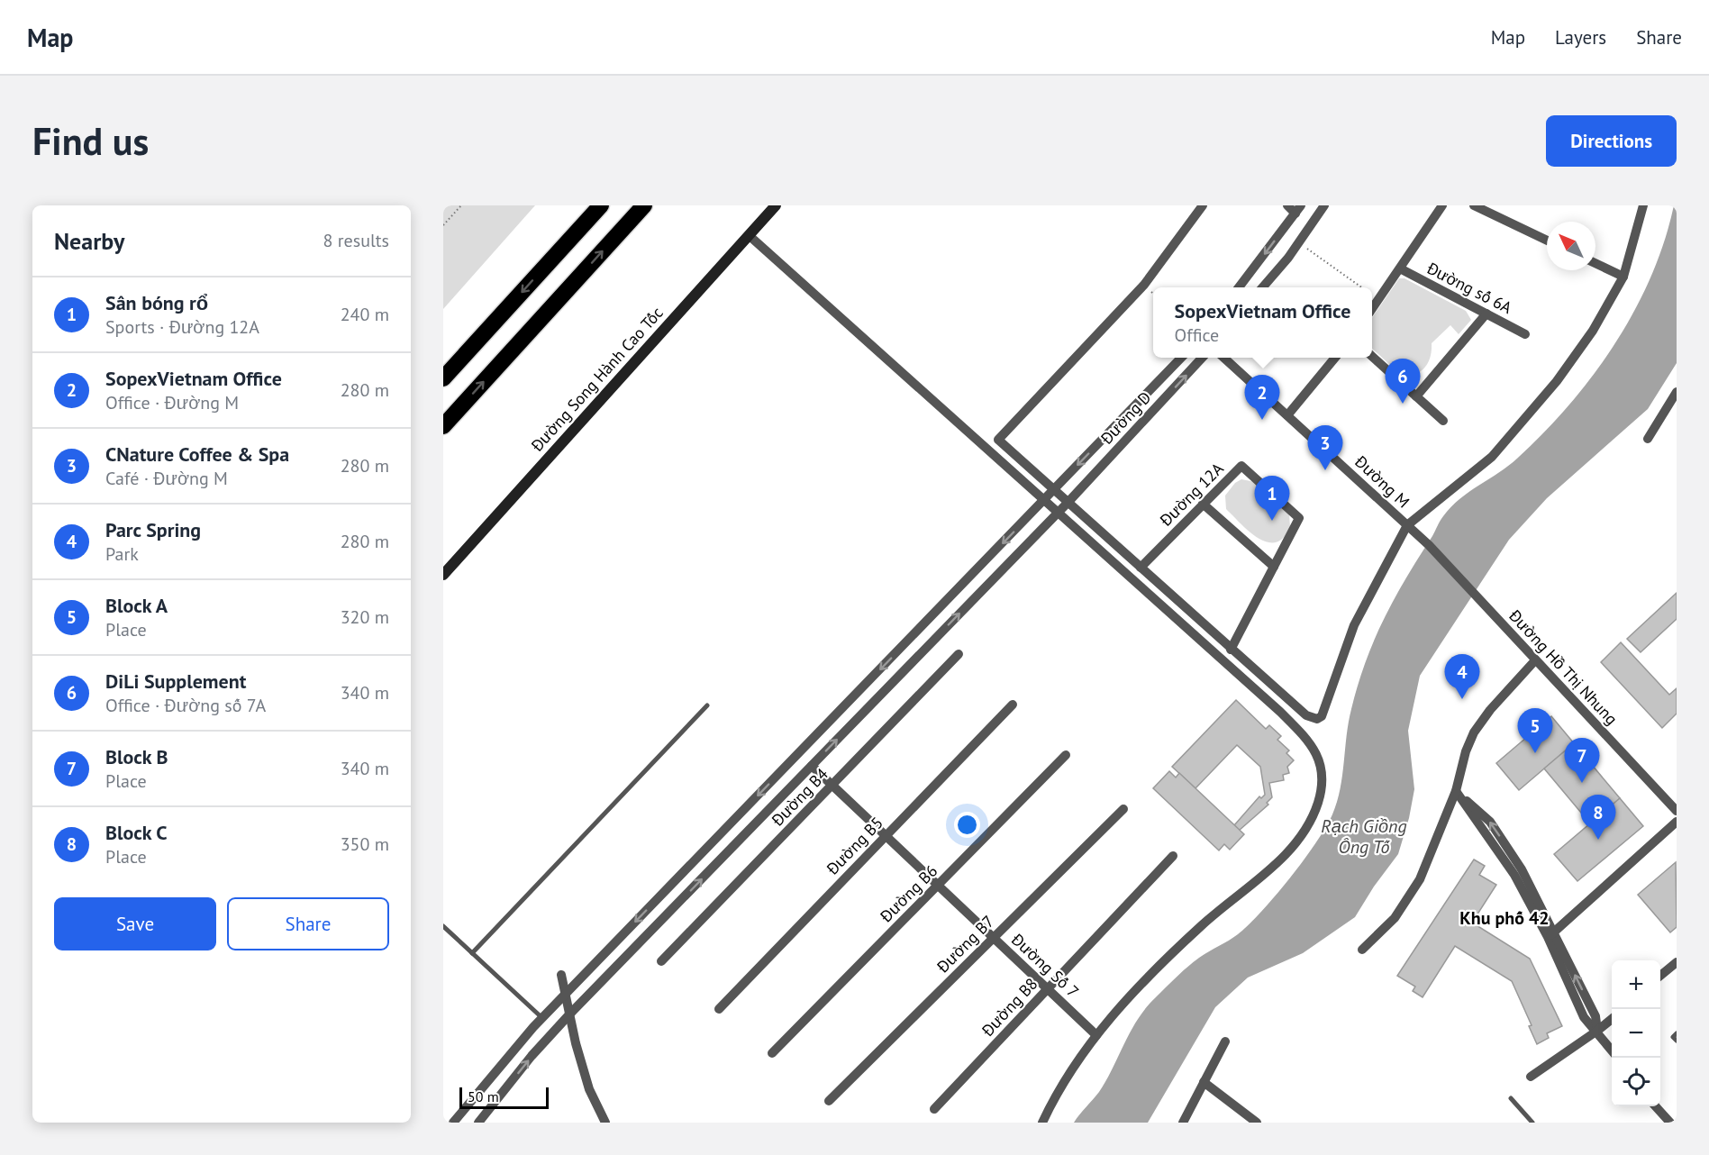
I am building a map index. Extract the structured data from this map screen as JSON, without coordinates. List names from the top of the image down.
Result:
{
  "streets": {
    "main road": ["Đường Song Hành Cao Tốc"],
    "street": [
      "Đường số 6A",
      "Đường D",
      "Đường M",
      "Đường 12A",
      "Đường Hồ Thị Nhung",
      "Đường B4",
      "Đường B5",
      "Đường B6",
      "Đường B7",
      "Đường Số 7",
      "Đường B8"
    ]
  },
  "crossings": [
    ["Đường D", "Đường Số 7"],
    ["Đường M", "Đường Hồ Thị Nhung"],
    ["Đường B4", "Đường Số 7"],
    ["Đường B5", "Đường Số 7"],
    ["Đường B6", "Đường Số 7"],
    ["Đường B7", "Đường Số 7"],
    ["Đường Số 7", "Đường B8"]
  ],
  "districts": ["Khu phố 42"],
  "water": ["Rạch Giồng Ông Tố"],
  "scale_bar": "50 m",
  "north": "top left",
  "page": {
    "header": "Map",
    "nav": ["Map", "Layers", "Share"],
    "buttons": [
      "Directions",
      ["Save", "Share"]
    ],
    "title": "Find us",
    "heading": ["Nearby", "8 results"],
    "list": [
      {
        "mark": "1",
        "name": "Sân bóng rổ",
        "note": "Sports · Đường 12A",
        "value": "240 m"
      },
      {
        "mark": "2",
        "name": "SopexVietnam Office",
        "note": "Office · Đường M",
        "value": "280 m"
      },
      {
        "mark": "3",
        "name": "CNature Coffee & Spa",
        "note": "Café · Đường M",
        "value": "280 m"
      },
      {
        "mark": "4",
        "name": "Parc Spring",
        "note": "Park",
        "value": "280 m"
      },
      {
        "mark": "5",
        "name": "Block A",
        "note": "Place",
        "value": "320 m"
      },
      {
        "mark": "6",
        "name": "DiLi Supplement",
        "note": "Office · Đường số 7A",
        "value": "340 m"
      },
      {
        "mark": "7",
        "name": "Block B",
        "note": "Place",
        "value": "340 m"
      },
      {
        "mark": "8",
        "name": "Block C",
        "note": "Place",
        "value": "350 m"
      }
    ],
    "popup": ["SopexVietnam Office", "Office"],
    "pins": [
      "6",
      "2",
      "3",
      "1",
      "4",
      "5",
      "7",
      "8"
    ],
    "map_buttons": ["+", "−"],
    "scale": "50 m"
  }
}
